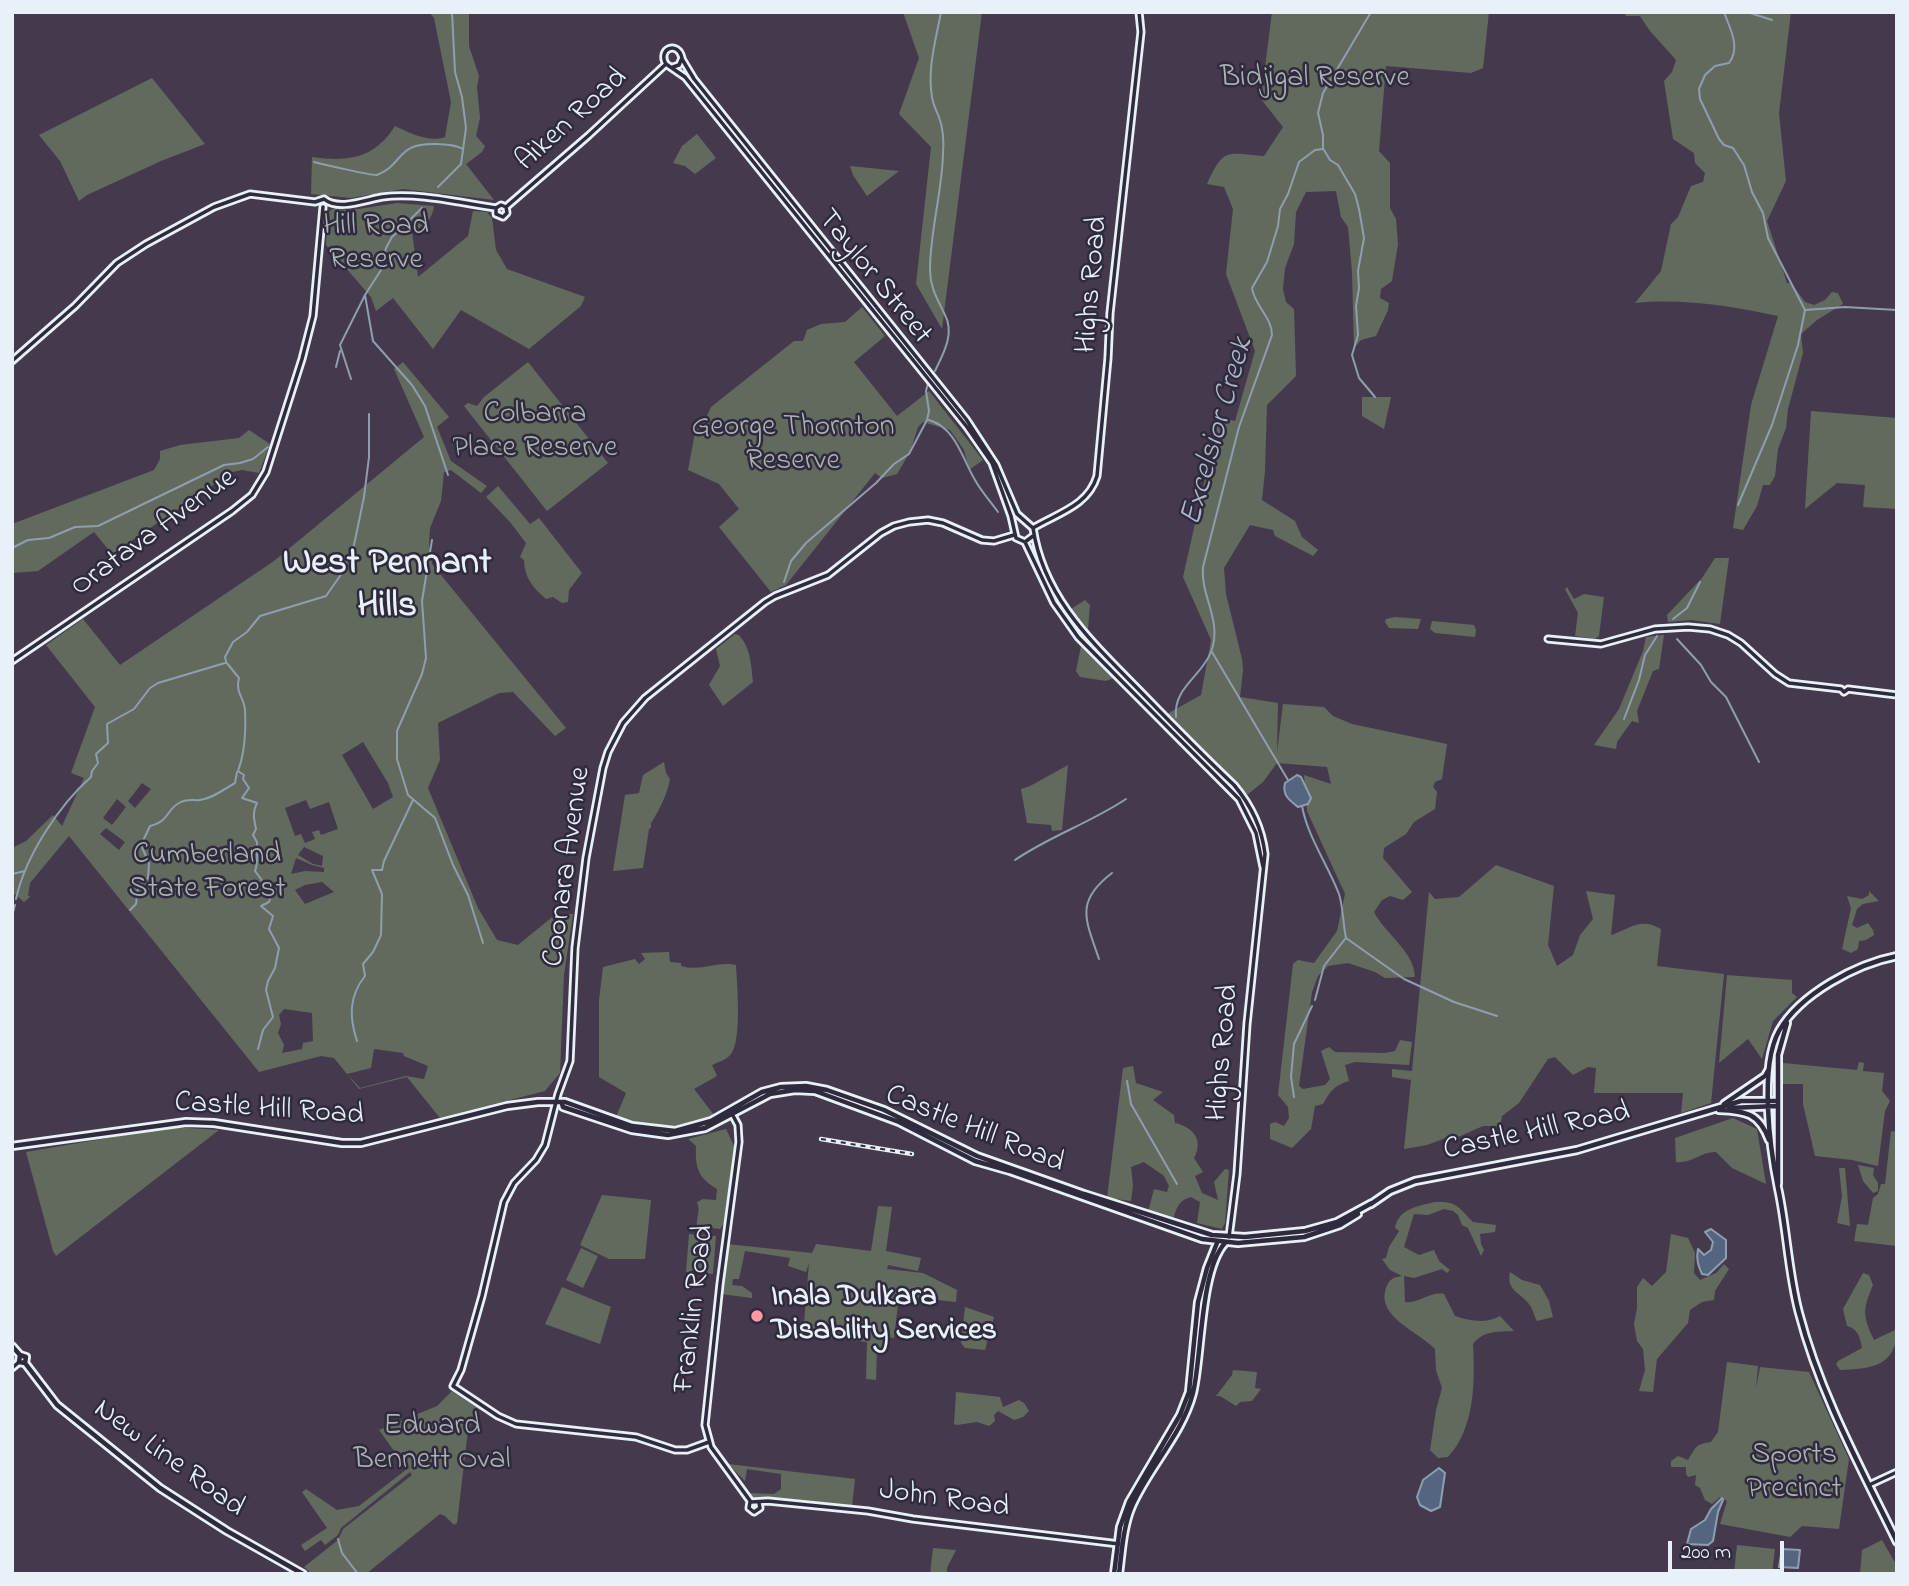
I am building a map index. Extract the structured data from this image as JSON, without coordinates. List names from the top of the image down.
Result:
{
  "streets": {
    "main road": ["Castle Hill Road", "New Line Road"],
    "street": [
      "Aiken Road",
      "Taylor Street",
      "Highs Road",
      "Oratava Avenue",
      "Coonara Avenue",
      "Franklin Road",
      "John Road"
    ]
  },
  "crossings": [
    ["Aiken Road", "Taylor Street"],
    ["Taylor Street", "Highs Road"],
    ["Taylor Street", "Coonara Avenue"],
    ["Highs Road", "Coonara Avenue"],
    ["Highs Road", "Castle Hill Road"],
    ["Coonara Avenue", "Castle Hill Road"],
    ["Coonara Avenue", "Franklin Road"],
    ["Castle Hill Road", "Franklin Road"]
  ],
  "districts": ["West Pennant Hills"],
  "water": ["Excelsior Creek"],
  "parks": [
    "Bidjigal Reserve",
    "Hill Road Reserve",
    "Colbarra Place Reserve",
    "George Thornton Reserve",
    "Cumberland State Forest",
    "Edward Bennett Oval",
    "Sports Precinct"
  ],
  "places": ["Inala Dulkara Disability Services"],
  "scale_bar": "200 m"
}
